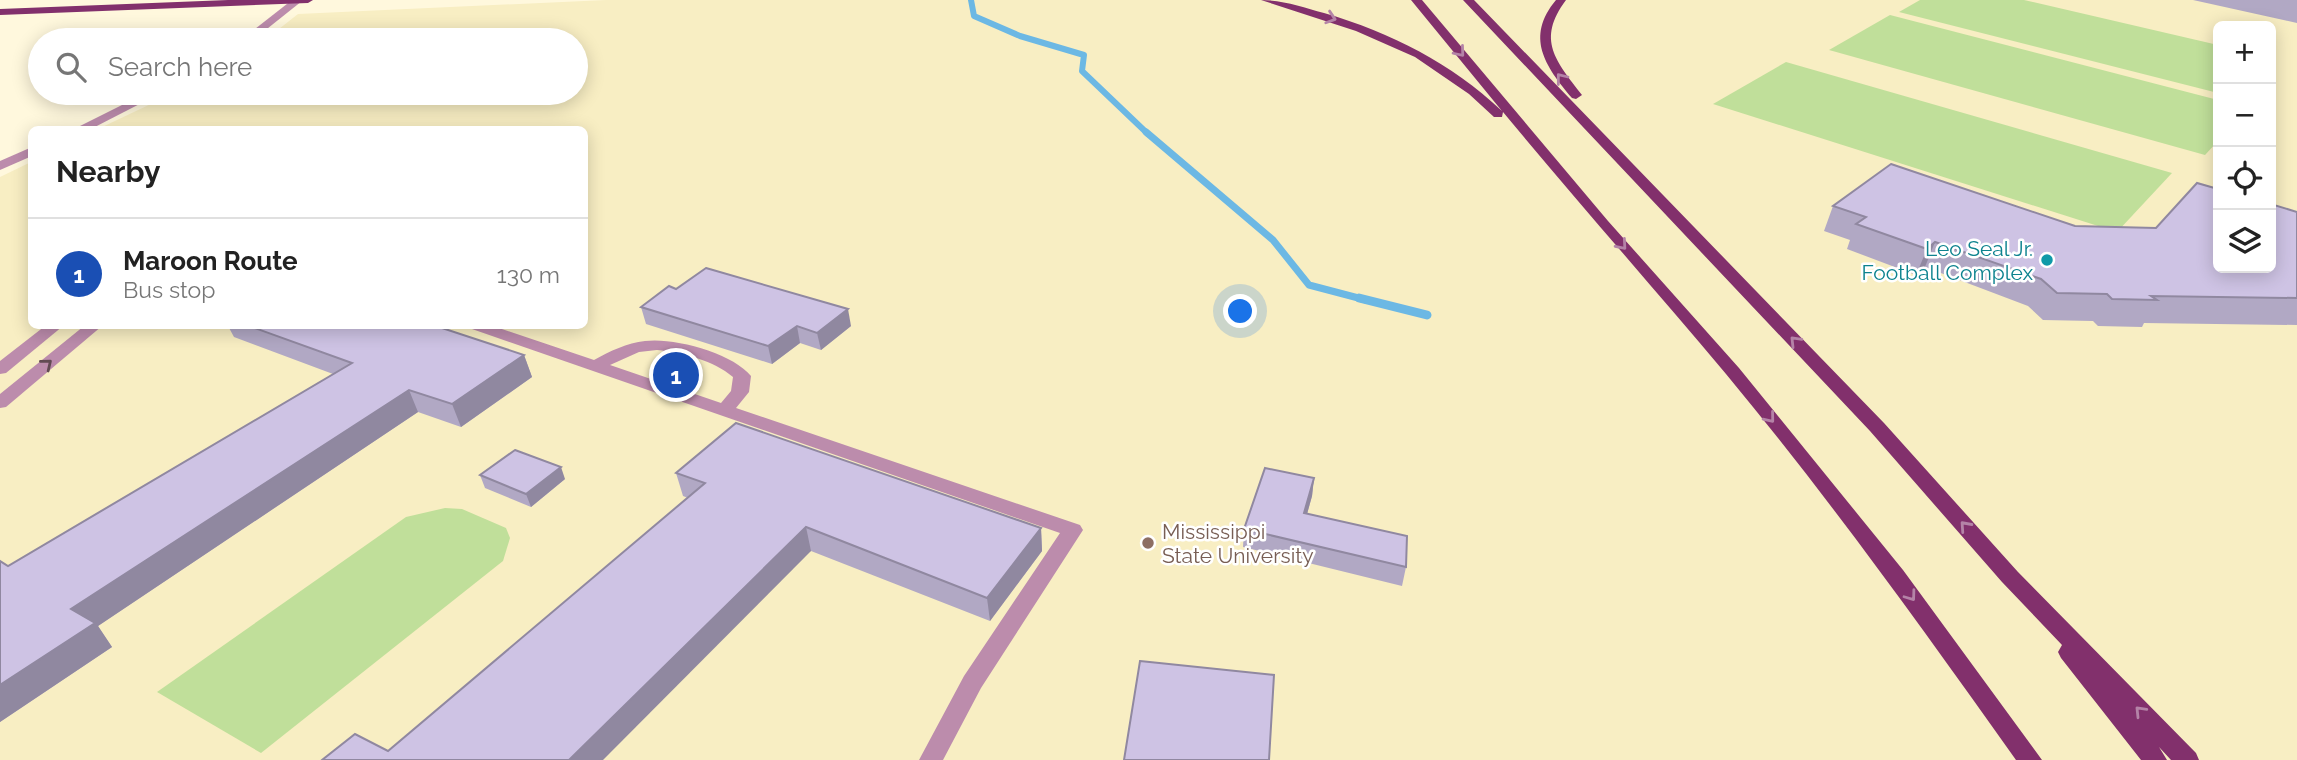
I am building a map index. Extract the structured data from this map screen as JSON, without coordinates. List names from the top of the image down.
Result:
{
  "places": ["Leo Seal Jr. Football Complex", "Mississippi State University"],
  "page": {
    "map_buttons": ["+", "−"],
    "search": "Search here",
    "heading": "Nearby",
    "list": [
      {
        "mark": "1",
        "name": "Maroon Route",
        "note": "Bus stop",
        "value": "130 m"
      }
    ],
    "pins": "1"
  }
}
